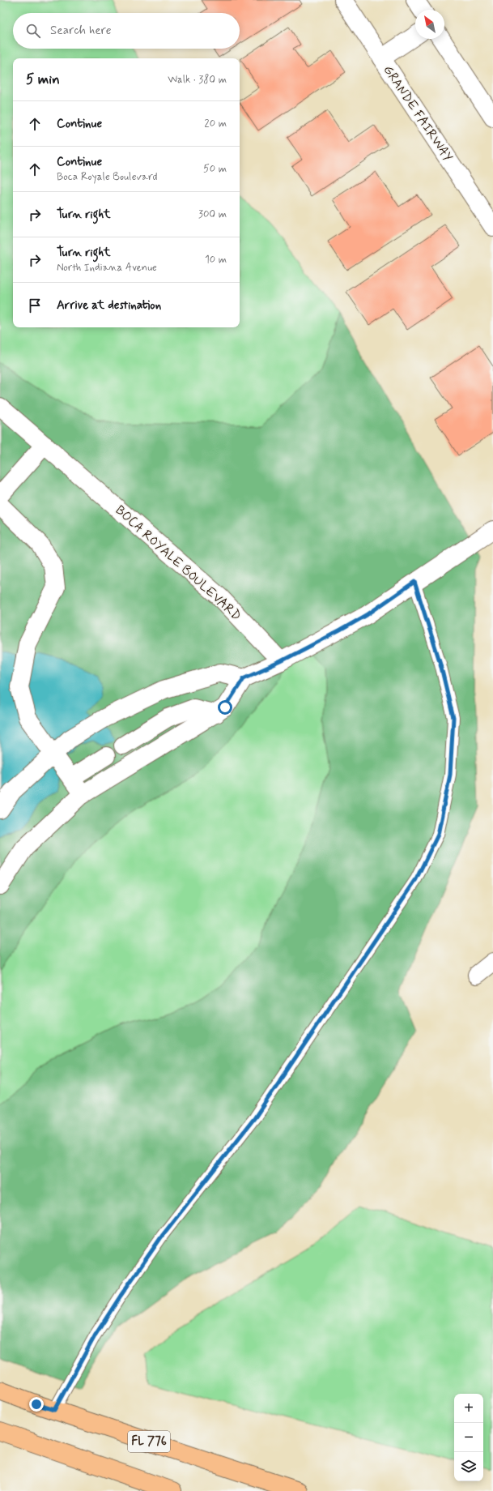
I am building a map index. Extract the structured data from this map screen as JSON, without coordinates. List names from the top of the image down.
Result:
{
  "streets": {
    "main road": ["FL 776"],
    "street": ["GRANDE FAIRWAY", "BOCA ROYALE BOULEVARD"]
  },
  "north": "top left",
  "page": {
    "search": "Search here",
    "heading": ["5 min", "Walk · 380 m"],
    "list": [
      ["Continue", "20 m"],
      ["Continue", "Boca Royale Boulevard", "50 m"],
      ["Turn right", "300 m"],
      ["Turn right", "North Indiana Avenue", "10 m"],
      "Arrive at destination"
    ],
    "map_buttons": ["+", "−"]
  }
}
